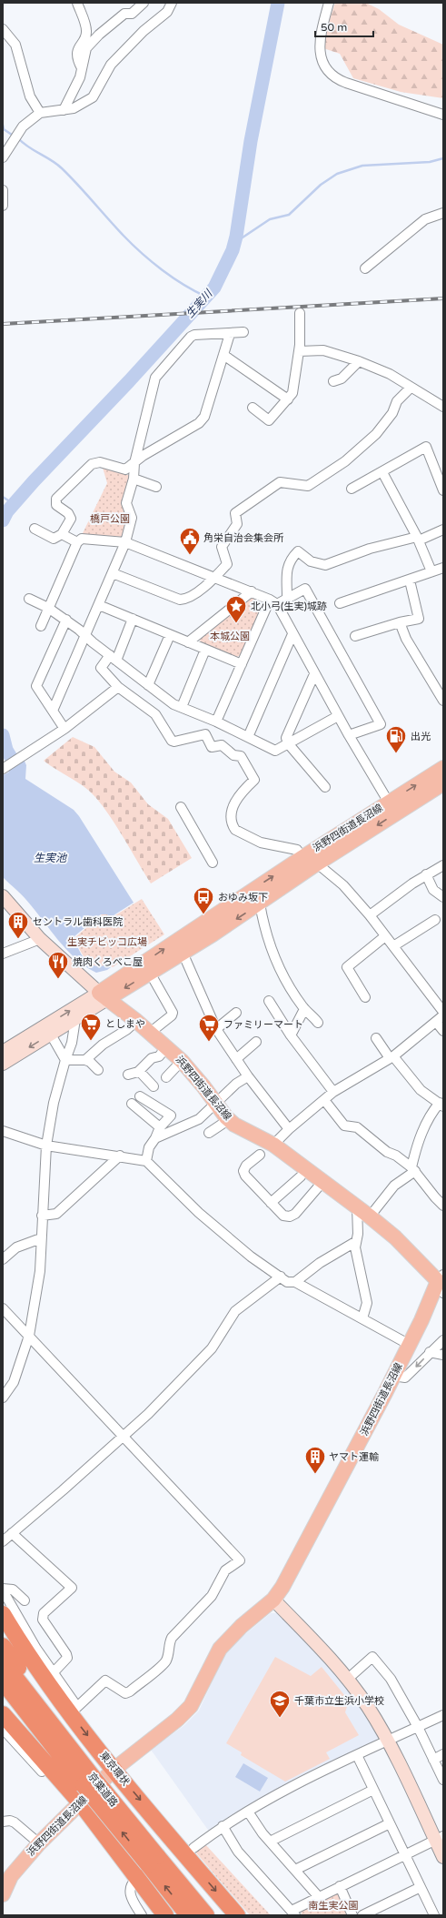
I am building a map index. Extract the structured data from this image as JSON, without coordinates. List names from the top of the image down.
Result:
{
  "streets": {
    "highway": ["東京環状", "京葉道路"],
    "main road": ["浜野四街道長沼線"]
  },
  "crossings": [
    ["浜野四街道長沼線", "東京環状"]
  ],
  "water": ["生実川", "生実池"],
  "parks": [
    "橋戸公園",
    "本城公園",
    "生実チビッコ広場",
    "南生実公園"
  ],
  "places": {
    "public building": ["角栄自治会集会所"],
    "place": ["北小弓(生実)城跡"],
    "fuel station": ["出光"],
    "bus stop": ["おゆみ坂下"],
    "building": ["セントラル歯科医院", "ヤマト運輸"],
    "restaurant": ["焼肉くろべこ屋"],
    "supermarket": ["としまや", "ファミリーマート"],
    "school or university": ["千葉市立生浜小学校"]
  },
  "scale_bar": "50 m"
}
